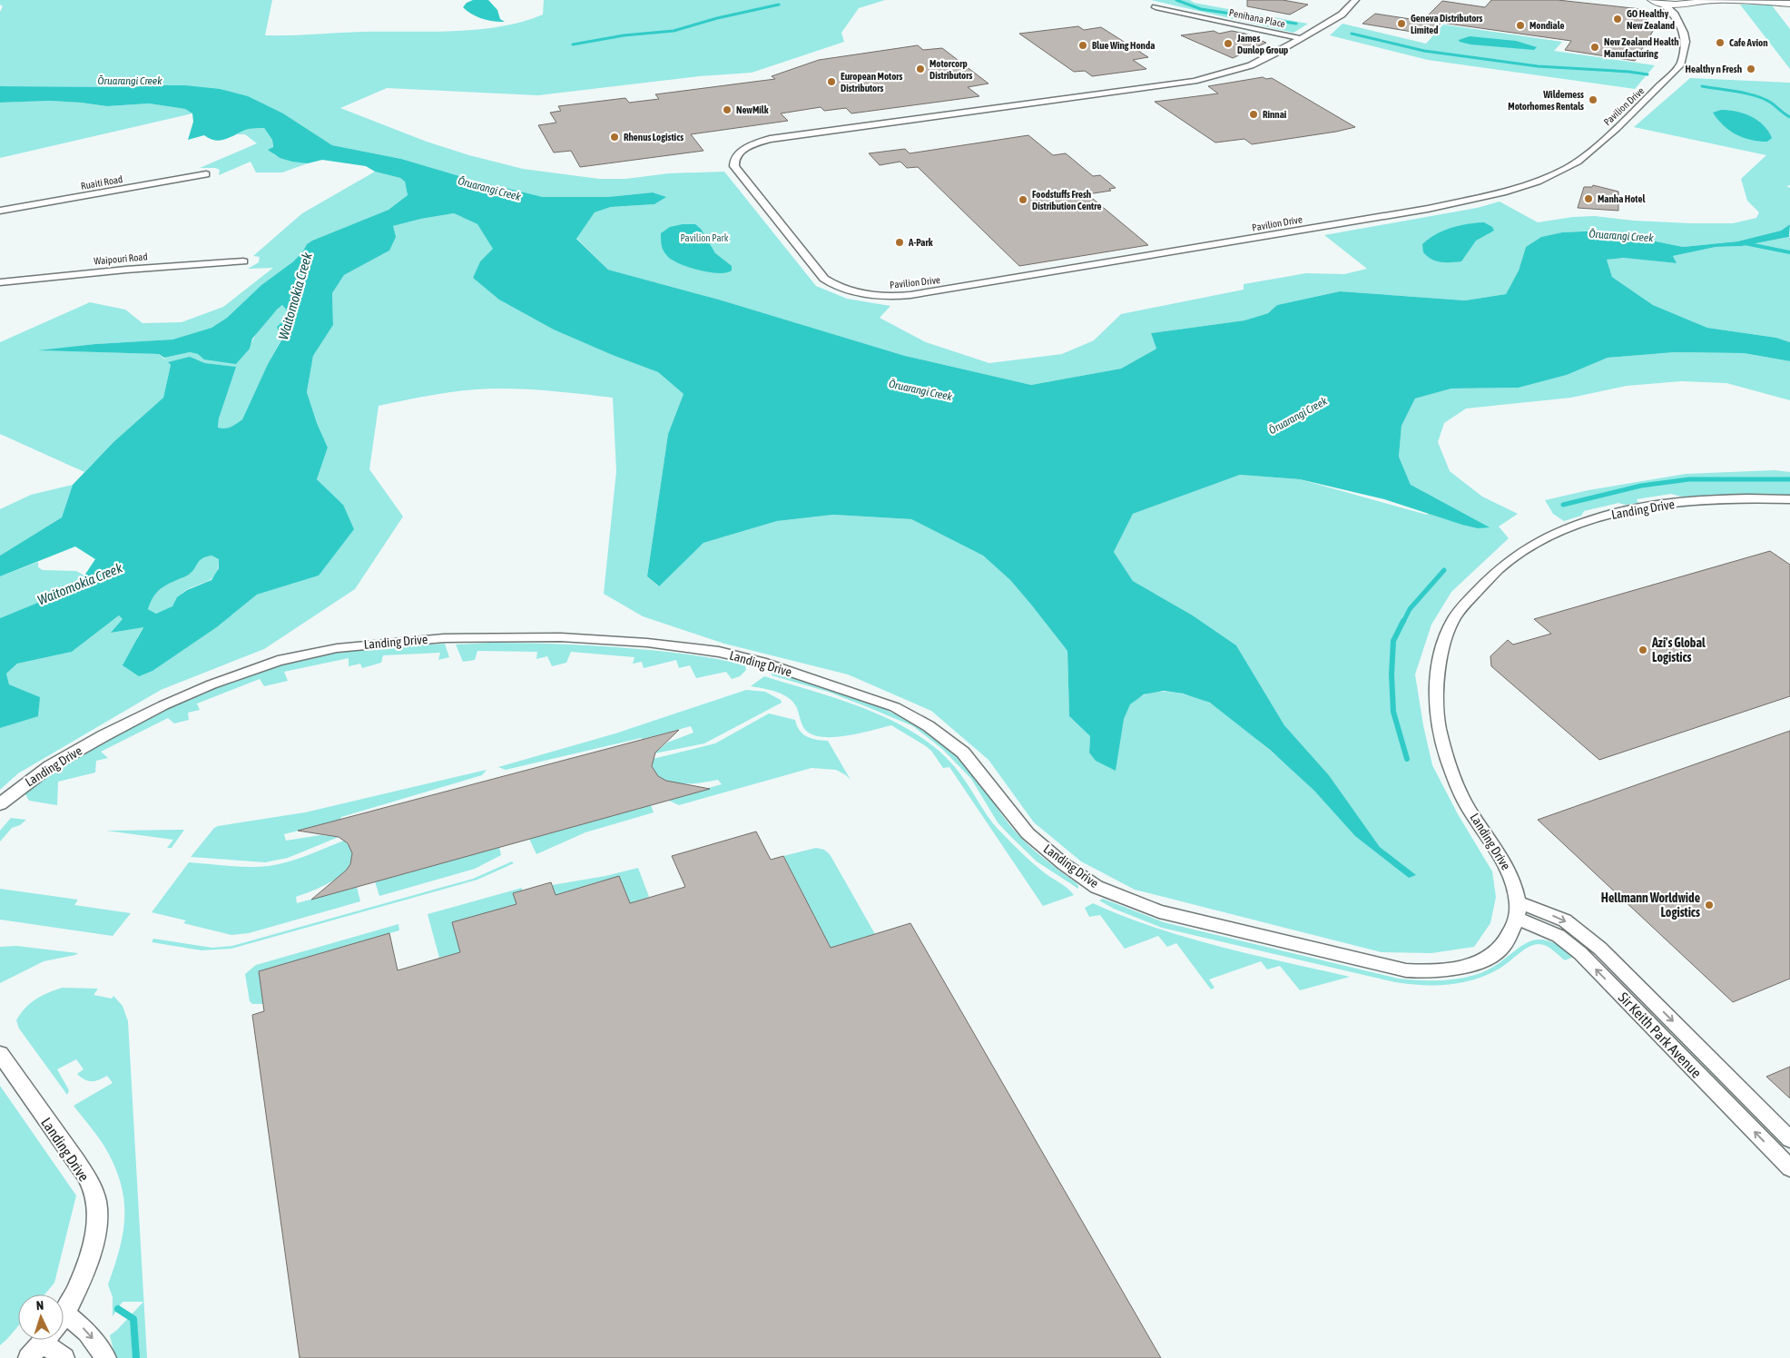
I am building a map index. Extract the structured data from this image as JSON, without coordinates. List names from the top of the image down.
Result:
{
  "streets": {
    "street": [
      "Penihana Place",
      "Pavilion Drive",
      "Ruaiti Road",
      "Waipouri Road",
      "Landing Drive",
      "Sir Keith Park Avenue"
    ]
  },
  "crossings": [
    ["Penihana Place", "Pavilion Drive"],
    ["Landing Drive", "Sir Keith Park Avenue"]
  ],
  "water": ["Ōruarangi Creek", "Waitomokia Creek"],
  "parks": ["Pavilion Park"],
  "places": [
    "GO Healthy New Zealand",
    "Geneva Distributors Limited",
    "Mondiale",
    "Cafe Avion",
    "James Dunlop Group",
    "Blue Wing Honda",
    "New Zealand Health Manufacturing",
    "Motorcorp Distributors",
    "Healthy n Fresh",
    "European Motors Distributors",
    "Wilderness Motorhomes Rentals",
    "NewMilk",
    "Rinnai",
    "Rhenus Logistics",
    "Manha Hotel",
    "Foodstuffs Fresh Distribution Centre",
    "A-Park",
    "Azi's Global Logistics",
    "Hellmann Worldwide Logistics"
  ],
  "north": "top"
}
